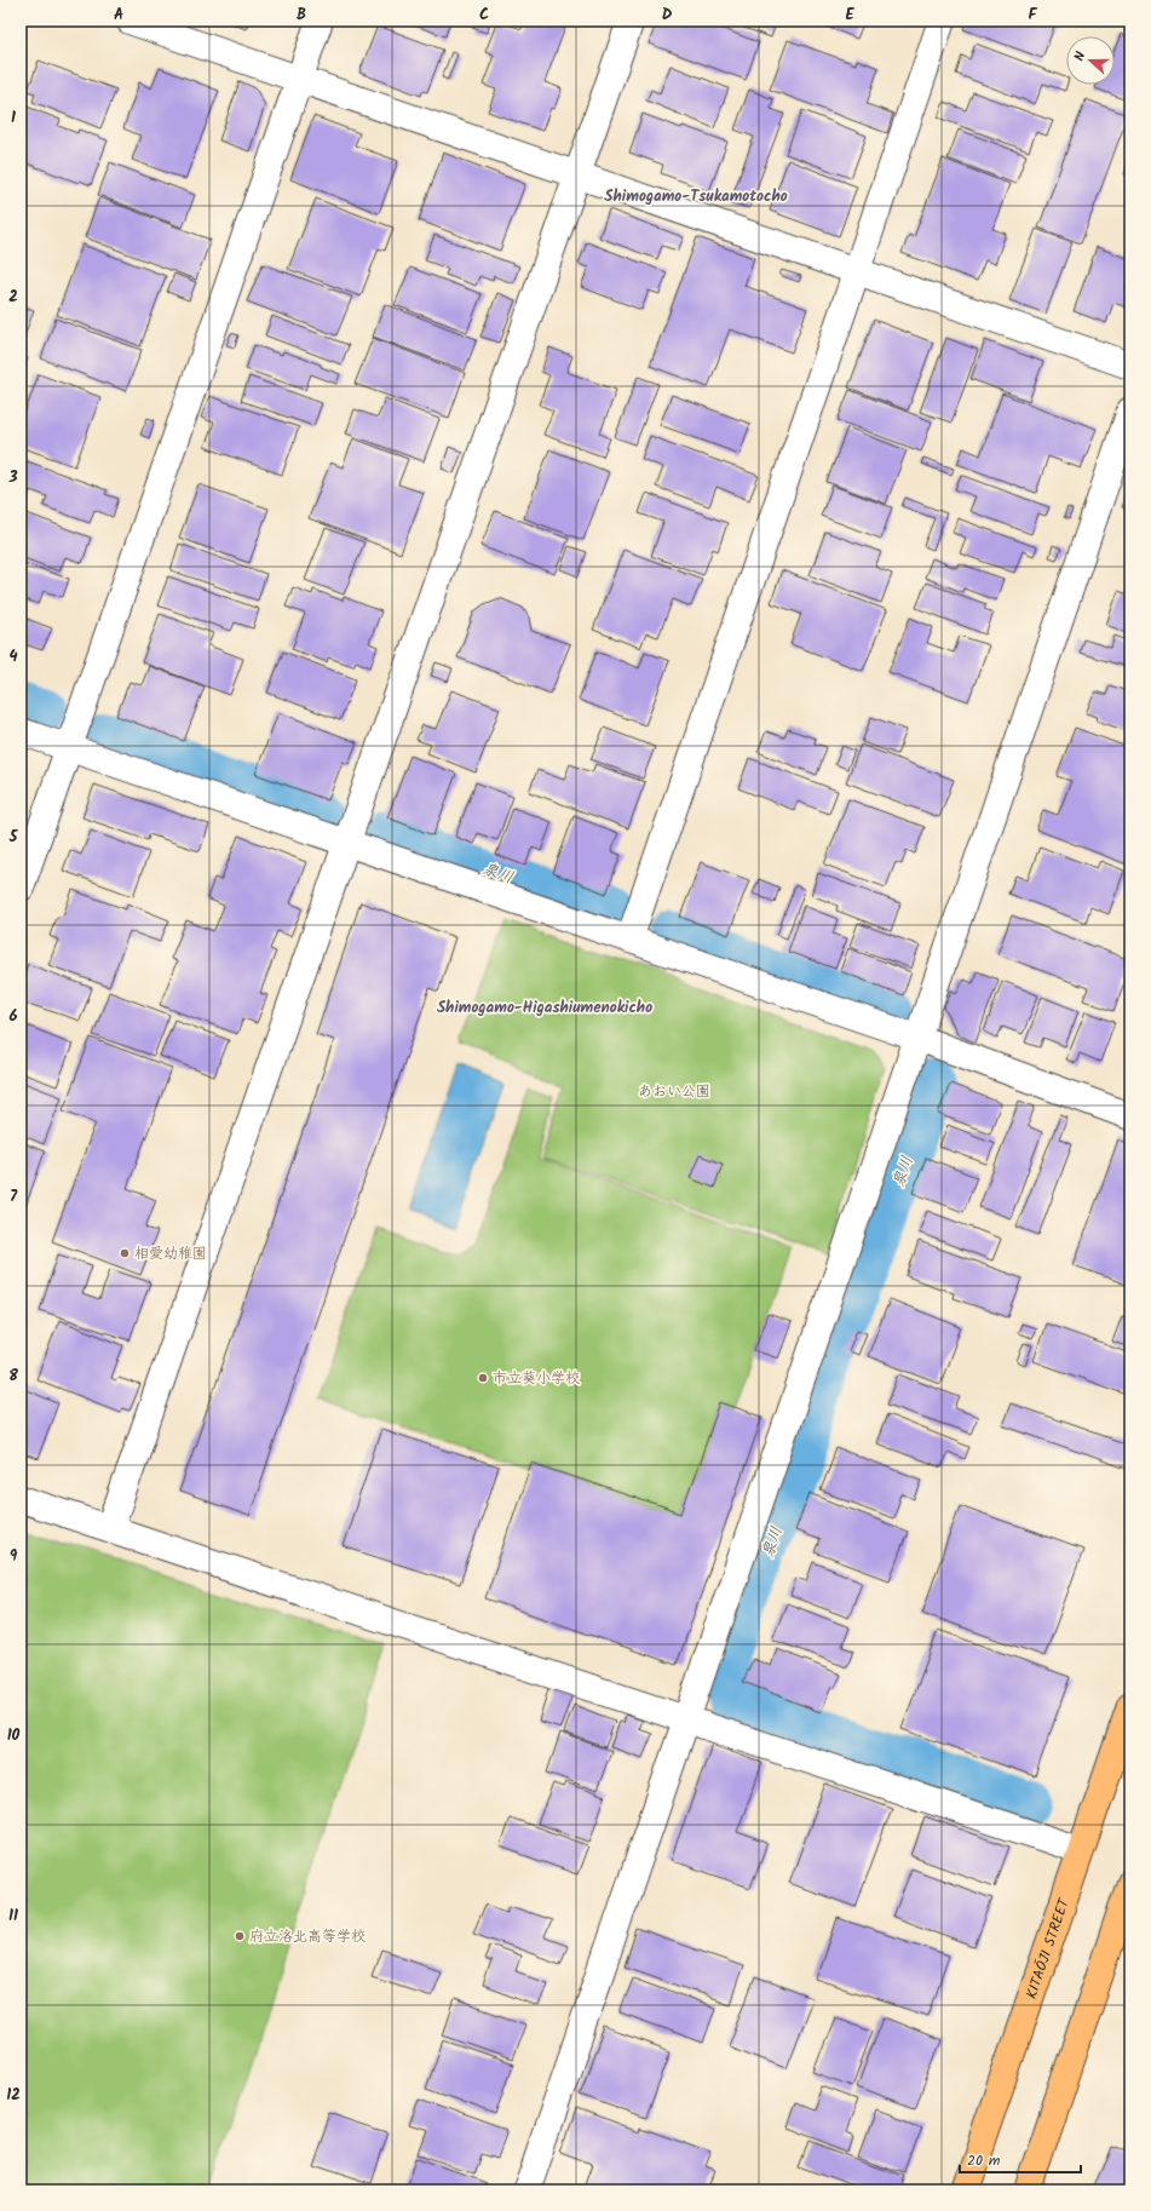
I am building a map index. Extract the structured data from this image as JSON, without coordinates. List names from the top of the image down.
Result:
{
  "streets": {
    "highway": ["KITAŌJI STREET"]
  },
  "districts": ["Shimogamo-Tsukamotocho", "Shimogamo-Higashiumenokicho"],
  "water": ["泉川"],
  "parks": ["あおい公園"],
  "places": ["相愛幼稚園", "市立葵小学校", "府立洛北高等学校"],
  "scale_bar": "20 m",
  "north": "left",
  "grid": {
    "columns": [
      "A",
      "B",
      "C",
      "D",
      "E",
      "F"
    ],
    "rows": [
      "1",
      "2",
      "3",
      "4",
      "5",
      "6",
      "7",
      "8",
      "9",
      "10",
      "11",
      "12"
    ]
  }
}
